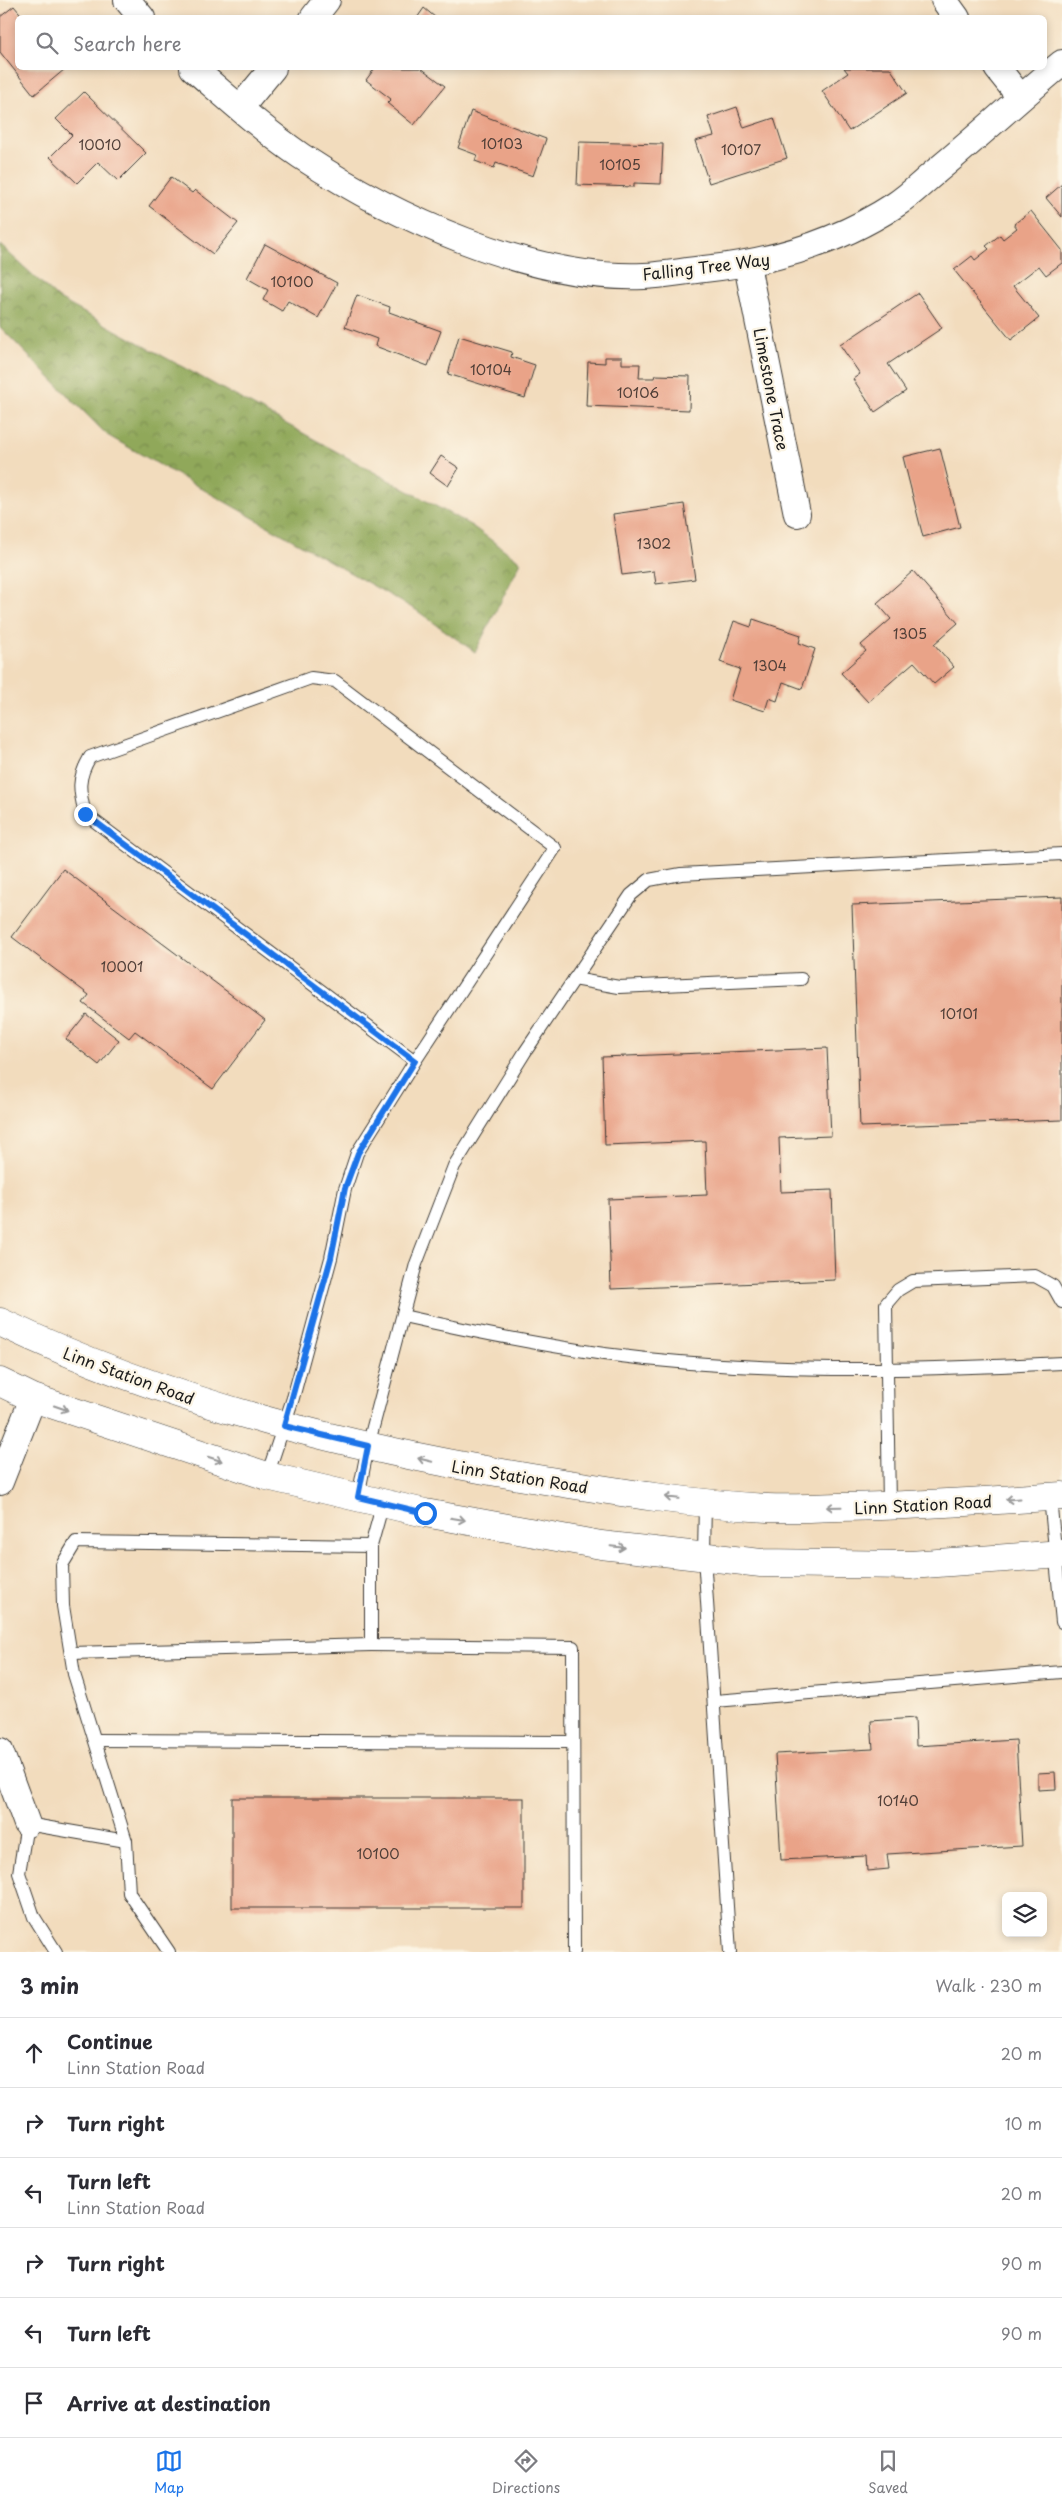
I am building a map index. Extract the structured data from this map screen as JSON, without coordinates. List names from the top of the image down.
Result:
{
  "streets": {
    "street": ["Falling Tree Way", "Limestone Trace", "Linn Station Road"]
  },
  "crossings": [
    ["Falling Tree Way", "Limestone Trace"]
  ],
  "house_numbers": [
    "10103",
    "10010",
    "10107",
    "10105",
    "10100",
    "10104",
    "10106",
    "1302",
    "1305",
    "1304",
    "10001",
    "10101",
    "10140",
    "10100"
  ],
  "page": {
    "search": "Search here",
    "heading": ["3 min", "Walk · 230 m"],
    "list": [
      ["Continue", "Linn Station Road", "20 m"],
      ["Turn right", "10 m"],
      ["Turn left", "Linn Station Road", "20 m"],
      ["Turn right", "90 m"],
      ["Turn left", "90 m"],
      "Arrive at destination"
    ],
    "nav": ["Map", "Directions", "Saved"]
  }
}
